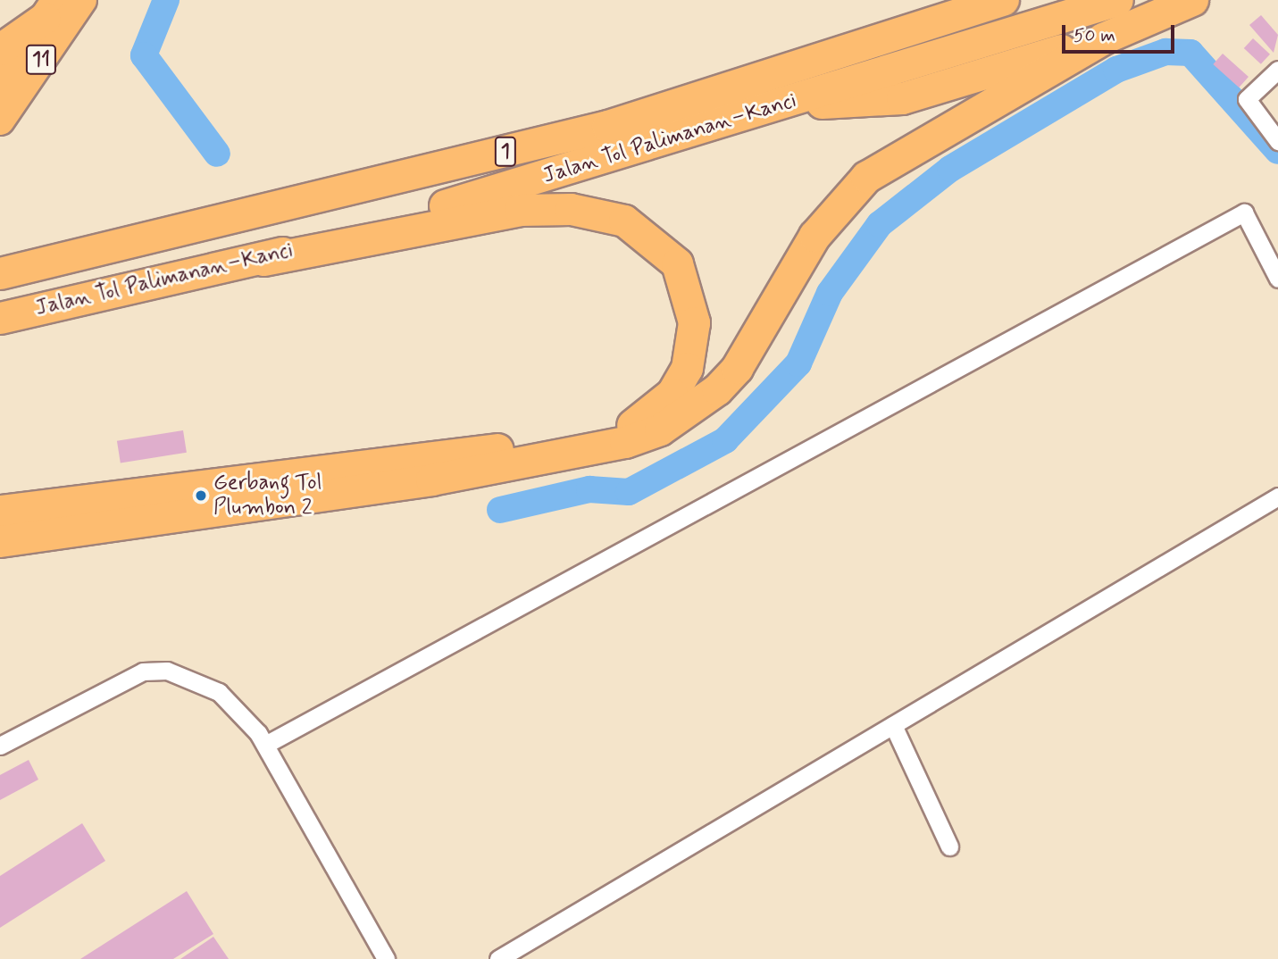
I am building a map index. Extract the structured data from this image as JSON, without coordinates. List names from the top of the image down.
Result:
{
  "streets": {
    "highway": ["11", "Jalan Tol Palimanan–Kanci", "1"]
  },
  "places": ["Gerbang Tol Plumbon 2"],
  "scale_bar": "50 m"
}
